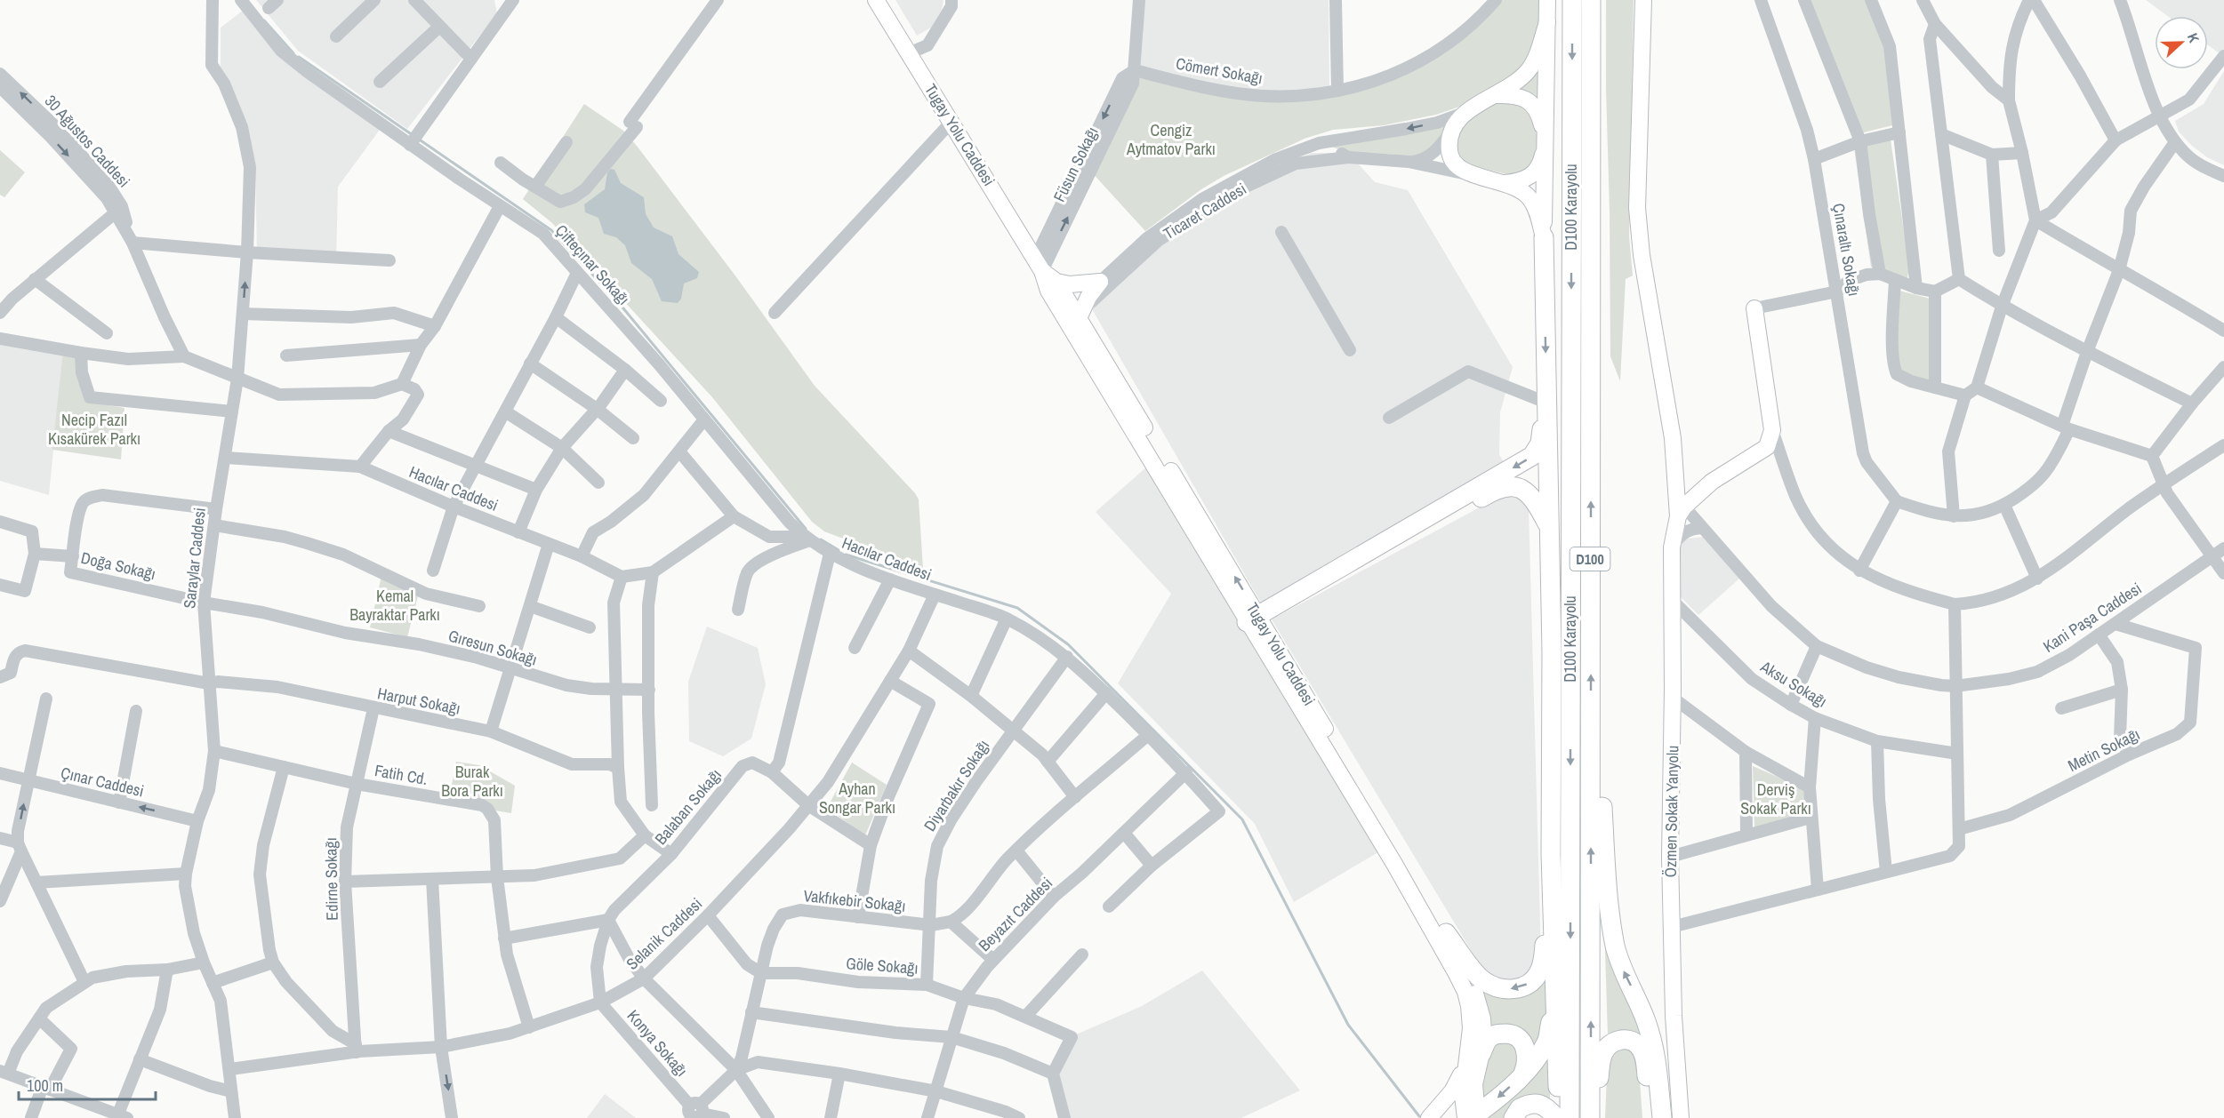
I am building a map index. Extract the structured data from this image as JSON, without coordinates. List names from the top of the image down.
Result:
{
  "streets": {
    "highway": ["D100 Karayolu", "D100"],
    "main road": ["Tugay Yolu Caddesi", "Ticaret Caddesi", "Özmen Sokak Yanyolu"],
    "street": [
      "Cömert Sokağı",
      "30 Ağustos Caddesi",
      "Füsun Sokağı",
      "Çınaraltı Sokağı",
      "Çifteçınar Sokağı",
      "Hacılar Caddesi",
      "Saraylar Caddesi",
      "Doğa Sokağı",
      "Kani Paşa Caddesi",
      "Gıresun Sokağı",
      "Aksu Sokağı",
      "Harput Sokağı",
      "Metin Sokağı",
      "Fatih Cd.",
      "Çınar Caddesi",
      "Diyarbakır Sokağı",
      "Balaban Sokağı",
      "Edirne Sokağı",
      "Vakfıkebir Sokağı",
      "Beyazıt Caddesi",
      "Selanik Caddesi",
      "Göle Sokağı",
      "Konya Sokağı"
    ]
  },
  "crossings": [
    ["Cömert Sokağı", "Füsun Sokağı"],
    ["Tugay Yolu Caddesi", "Füsun Sokağı"],
    ["Tugay Yolu Caddesi", "Ticaret Caddesi"],
    ["Çifteçınar Sokağı", "Hacılar Caddesi"],
    ["Hacılar Caddesi", "Saraylar Caddesi"],
    ["Hacılar Caddesi", "Diyarbakır Sokağı"],
    ["Hacılar Caddesi", "Beyazıt Caddesi"],
    ["Hacılar Caddesi", "Selanik Caddesi"],
    ["Saraylar Caddesi", "Doğa Sokağı"],
    ["Saraylar Caddesi", "Gıresun Sokağı"],
    ["Saraylar Caddesi", "Harput Sokağı"],
    ["Saraylar Caddesi", "Fatih Cd."],
    ["Saraylar Caddesi", "Çınar Caddesi"],
    ["Saraylar Caddesi", "Selanik Caddesi"],
    ["Doğa Sokağı", "Gıresun Sokağı"],
    ["Kani Paşa Caddesi", "Metin Sokağı"],
    ["Kani Paşa Caddesi", "Özmen Sokak Yanyolu"],
    ["Aksu Sokağı", "Özmen Sokak Yanyolu"],
    ["Harput Sokağı", "Edirne Sokağı"],
    ["Fatih Cd.", "Edirne Sokağı"],
    ["Fatih Cd.", "Selanik Caddesi"],
    ["Diyarbakır Sokağı", "Vakfıkebir Sokağı"],
    ["Diyarbakır Sokağı", "Göle Sokağı"],
    ["Balaban Sokağı", "Selanik Caddesi"],
    ["Balaban Sokağı", "Konya Sokağı"],
    ["Edirne Sokağı", "Selanik Caddesi"],
    ["Vakfıkebir Sokağı", "Göle Sokağı"],
    ["Vakfıkebir Sokağı", "Konya Sokağı"],
    ["Beyazıt Caddesi", "Göle Sokağı"],
    ["Selanik Caddesi", "Konya Sokağı"]
  ],
  "parks": [
    "Cengiz Aytmatov Parkı",
    "Necip Fazıl Kısakürek Parkı",
    "Kemal Bayraktar Parkı",
    "Burak Bora Parkı",
    "Ayhan Songar Parkı",
    "Derviş Sokak Parkı"
  ],
  "scale_bar": "100 m",
  "north": "right"
}
